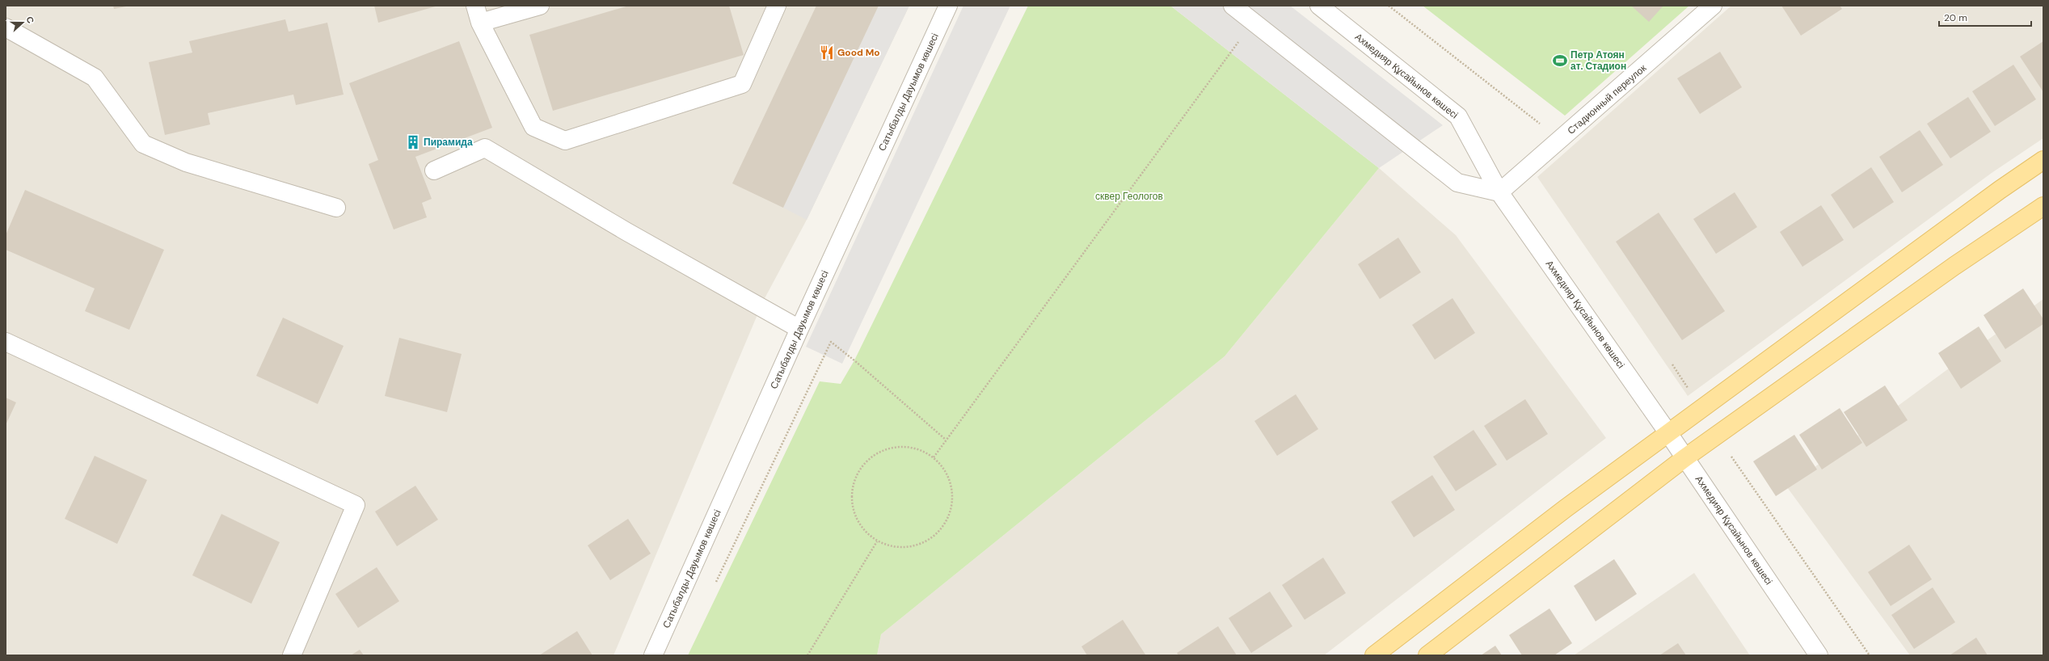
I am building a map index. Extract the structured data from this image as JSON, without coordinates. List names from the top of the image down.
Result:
{
  "streets": {
    "street": ["Ахмедияр Құсайынов көшесі", "Сатыбалды Дауымов көшесі", "Стадионный переулок"]
  },
  "crossings": [
    ["Ахмедияр Құсайынов көшесі", "Стадионный переулок"]
  ],
  "parks": ["сквер Геологов"],
  "places": {
    "restaurant": ["Good Mo"],
    "sports": ["Петр Атоян ат. Стадион"],
    "building": ["Пирамида"]
  },
  "scale_bar": "20 m",
  "north": "right"
}
